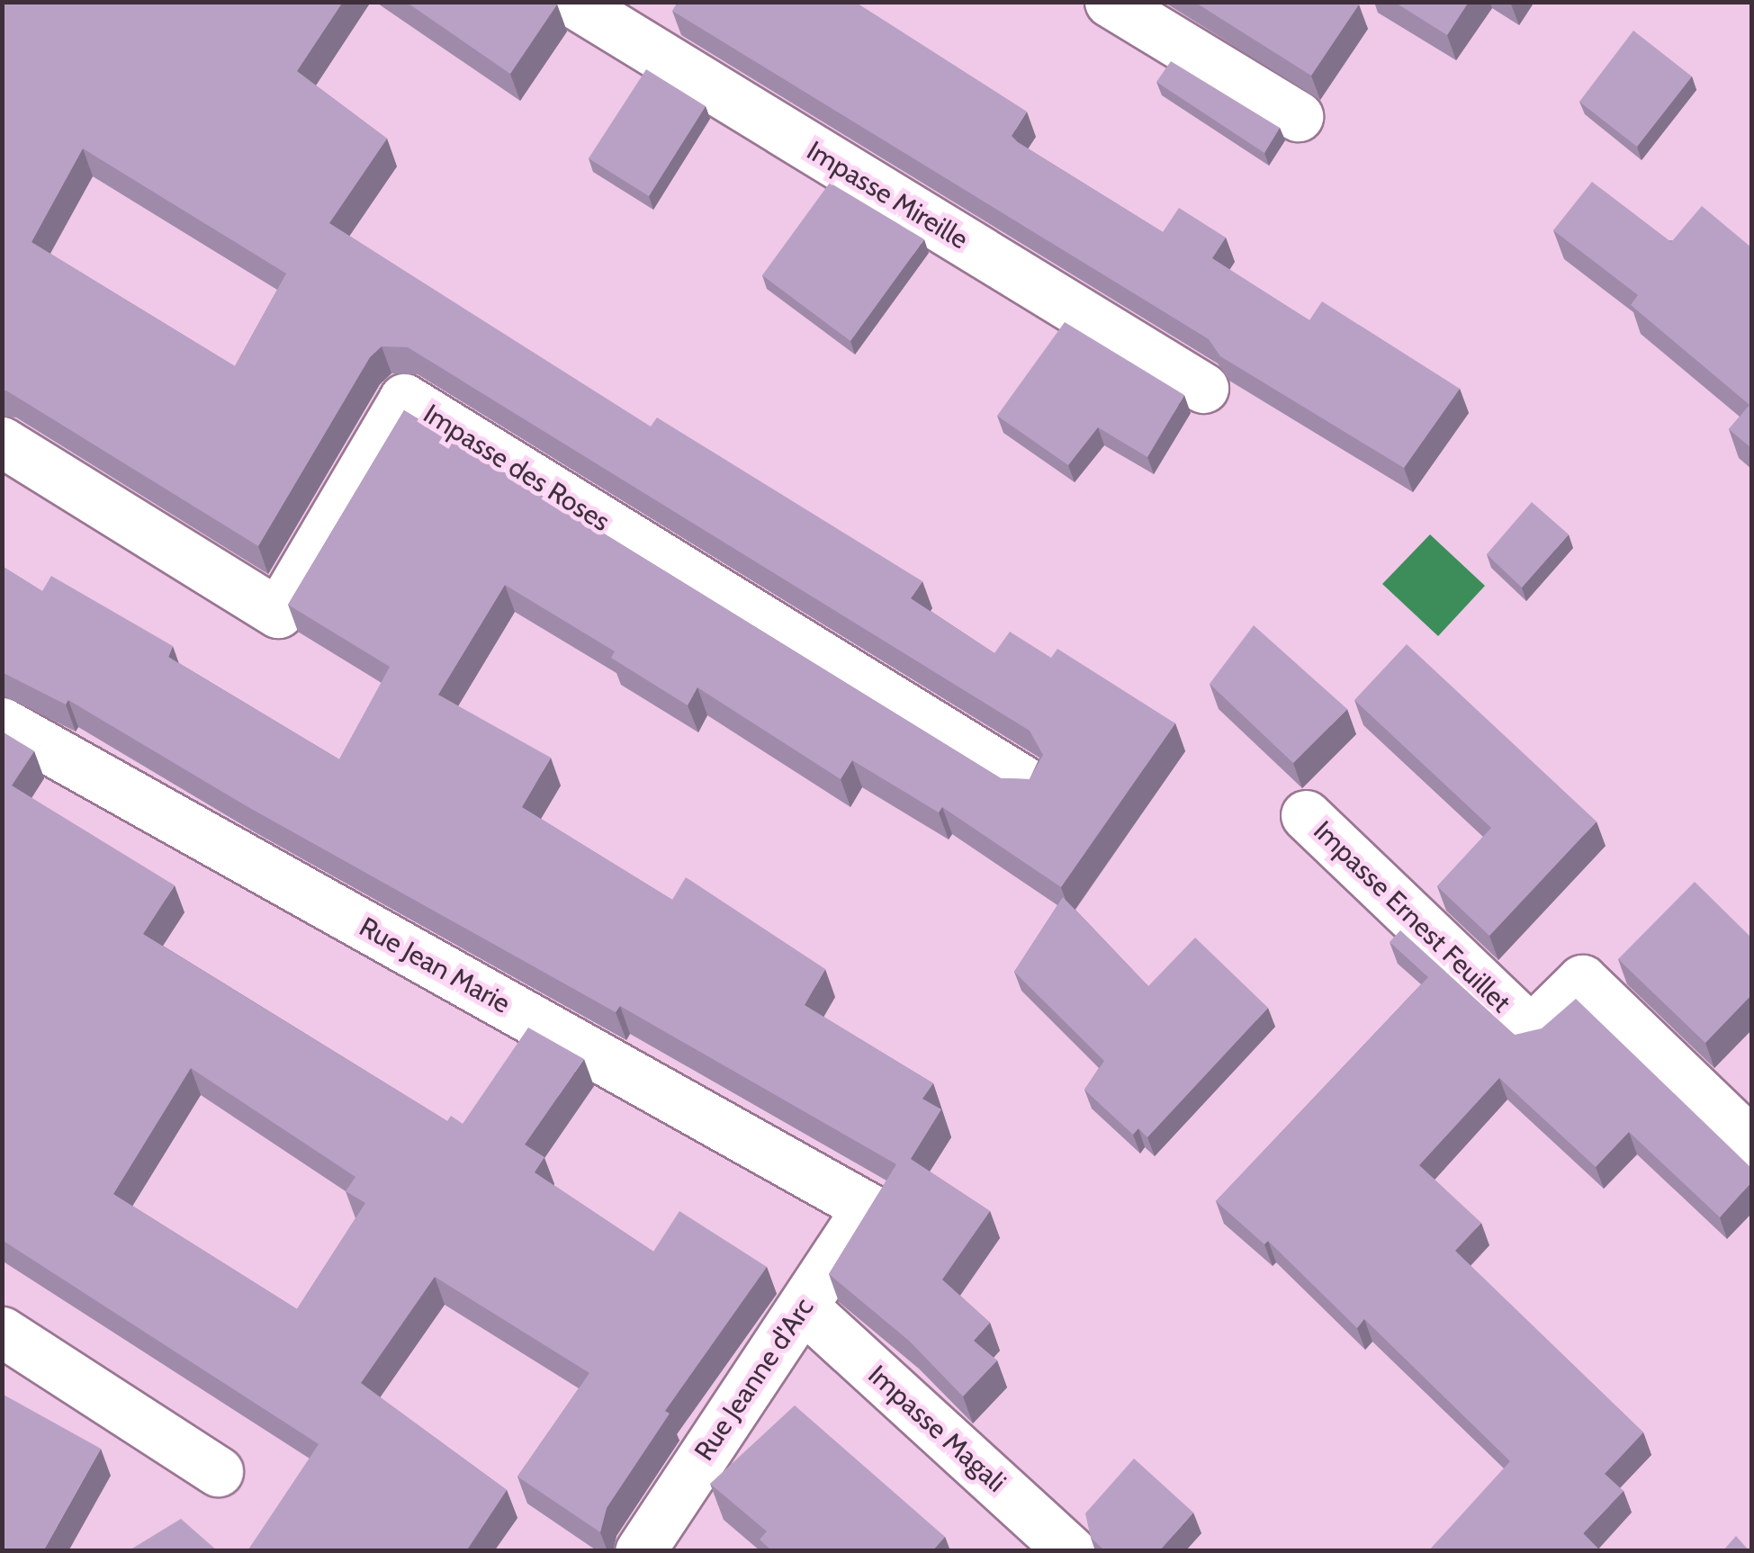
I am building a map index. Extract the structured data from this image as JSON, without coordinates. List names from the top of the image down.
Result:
{
  "streets": {
    "street": [
      "Impasse Mireille",
      "Impasse des Roses",
      "Impasse Ernest Feuillet",
      "Rue Jean Marie",
      "Rue Jeanne d'Arc",
      "Impasse Magali"
    ]
  },
  "crossings": [
    ["Rue Jean Marie", "Rue Jeanne d'Arc"],
    ["Rue Jeanne d'Arc", "Impasse Magali"]
  ]
}
